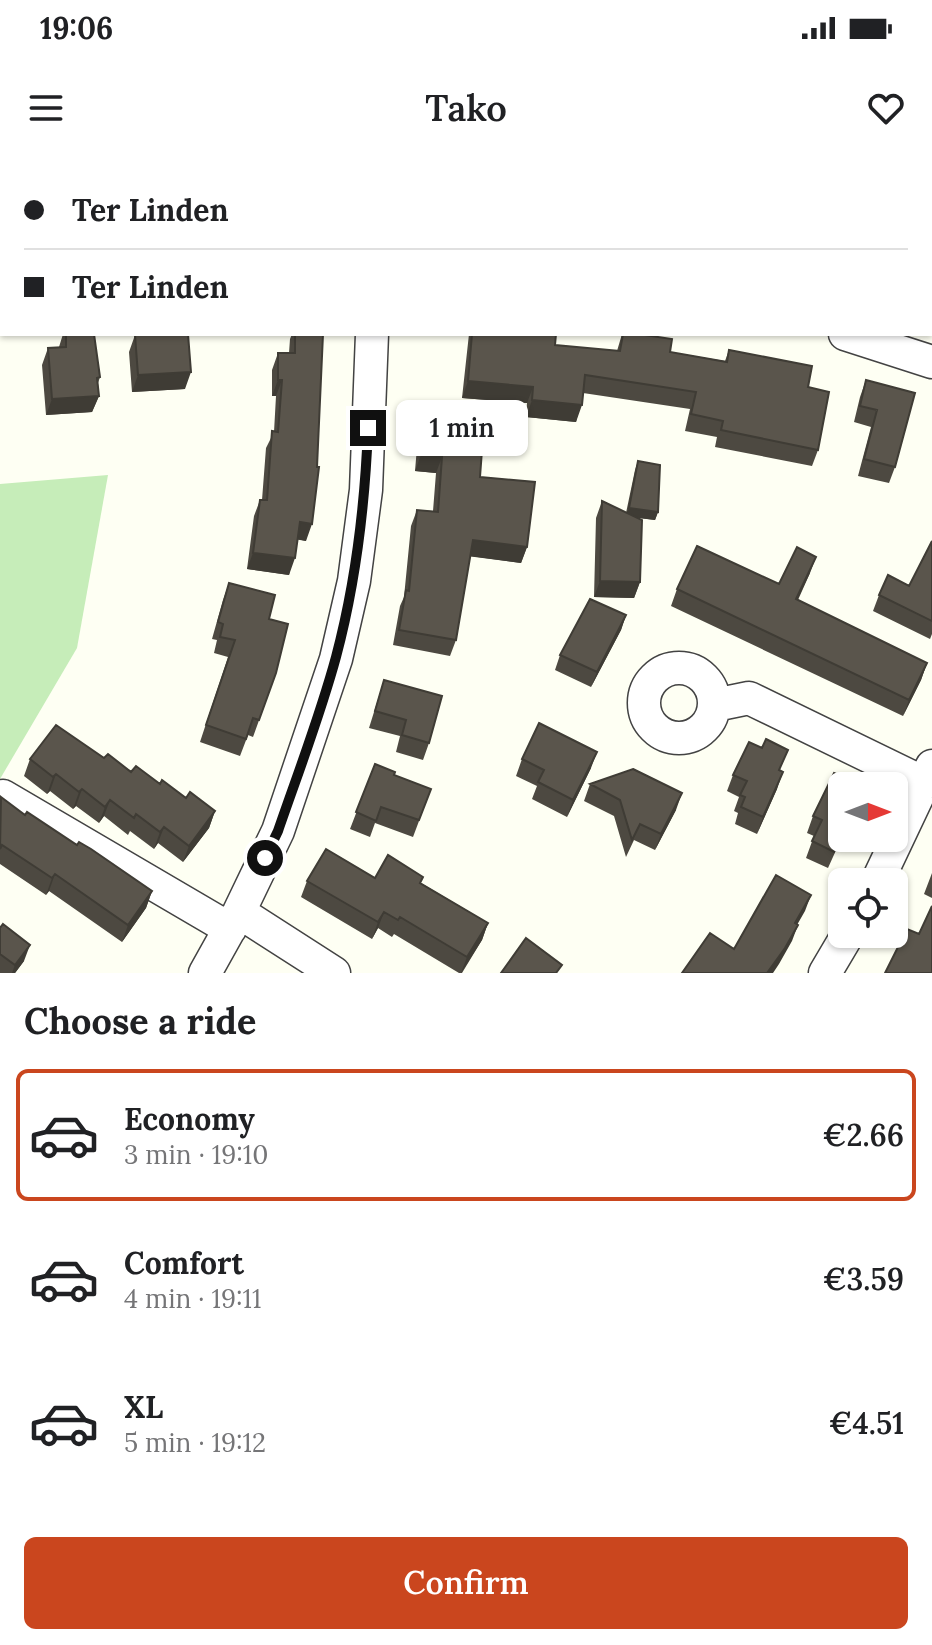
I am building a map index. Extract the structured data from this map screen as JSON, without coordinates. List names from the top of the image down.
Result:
{
  "north": "right",
  "page": {
    "status": "19:06",
    "header": "Tako",
    "banner": ["Ter Linden", "Ter Linden"],
    "bubble": "1 min",
    "heading": "Choose a ride",
    "list": [
      {
        "name": "Economy",
        "note": "3 min · 19:10",
        "value": "€2.66"
      },
      {
        "name": "Comfort",
        "note": "4 min · 19:11",
        "value": "€3.59"
      },
      {
        "name": "XL",
        "note": "5 min · 19:12",
        "value": "€4.51"
      }
    ],
    "buttons": "Confirm"
  }
}
